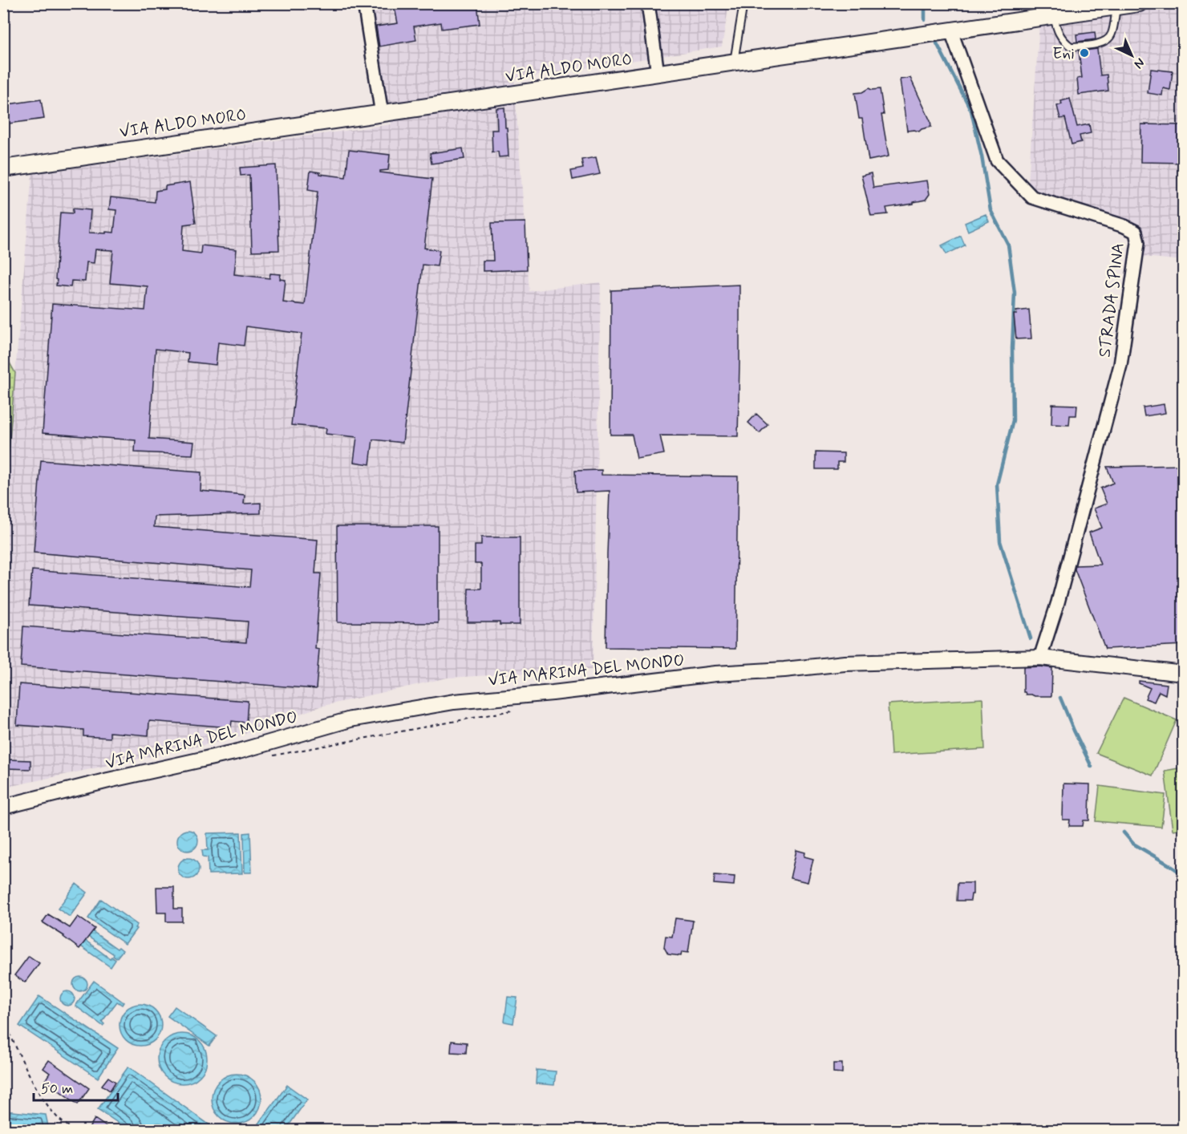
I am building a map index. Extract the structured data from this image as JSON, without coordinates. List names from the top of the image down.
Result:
{
  "streets": {
    "main road": ["VIA ALDO MORO"],
    "street": ["STRADA SPINA", "VIA MARINA DEL MONDO"]
  },
  "crossings": [
    ["VIA ALDO MORO", "STRADA SPINA"],
    ["STRADA SPINA", "VIA MARINA DEL MONDO"]
  ],
  "places": ["Eni"],
  "scale_bar": "50 m",
  "north": "bottom right"
}
